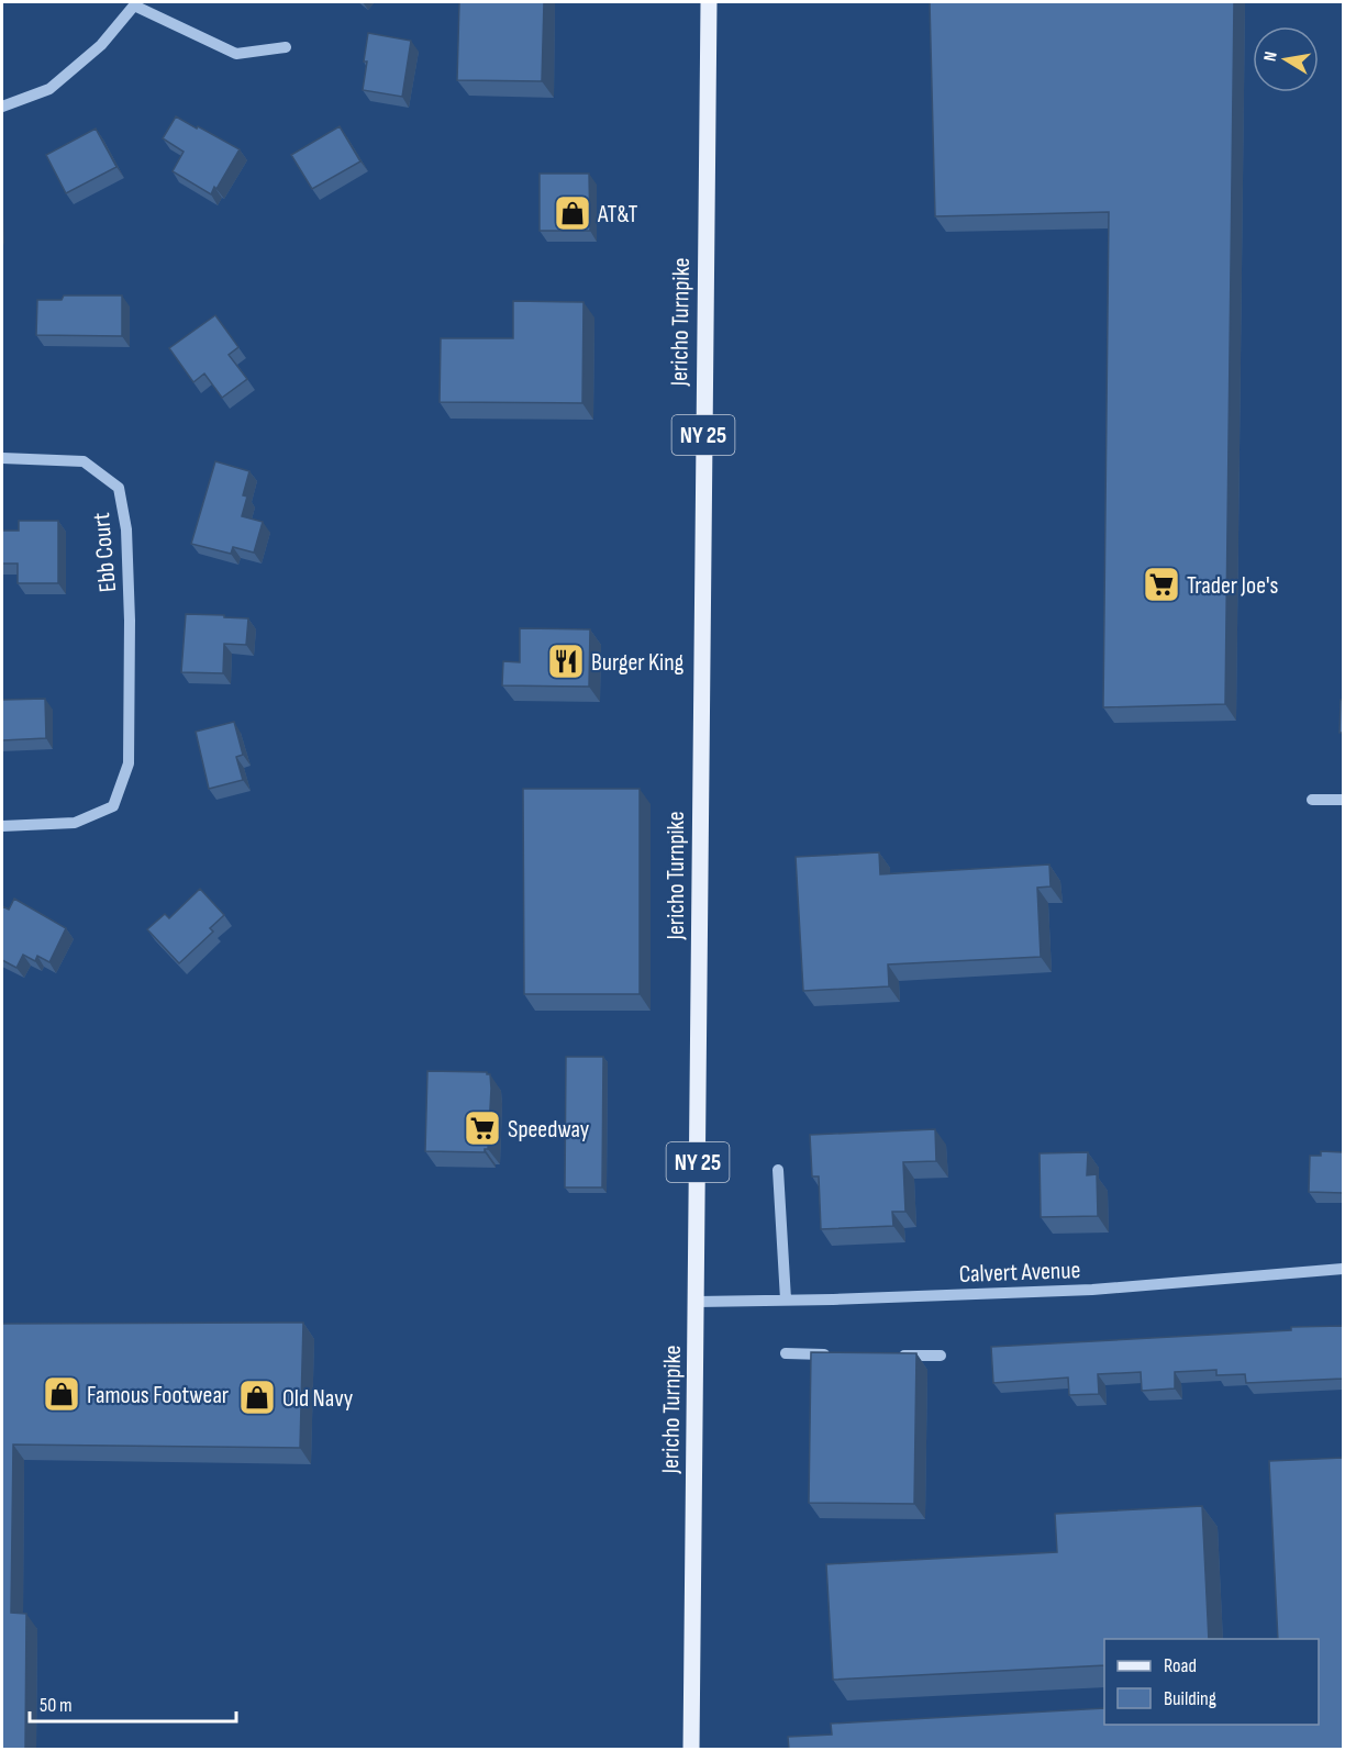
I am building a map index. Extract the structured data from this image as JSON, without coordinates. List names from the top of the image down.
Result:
{
  "streets": {
    "main road": ["Jericho Turnpike", "NY 25"],
    "street": ["Ebb Court", "Calvert Avenue"]
  },
  "crossings": [
    ["Jericho Turnpike", "Calvert Avenue"]
  ],
  "places": {
    "shop": ["AT&T", "Famous Footwear", "Old Navy"],
    "supermarket": ["Trader Joe's", "Speedway"],
    "restaurant": ["Burger King"]
  },
  "legend": ["Road", "Building"],
  "scale_bar": "50 m",
  "north": "left"
}
